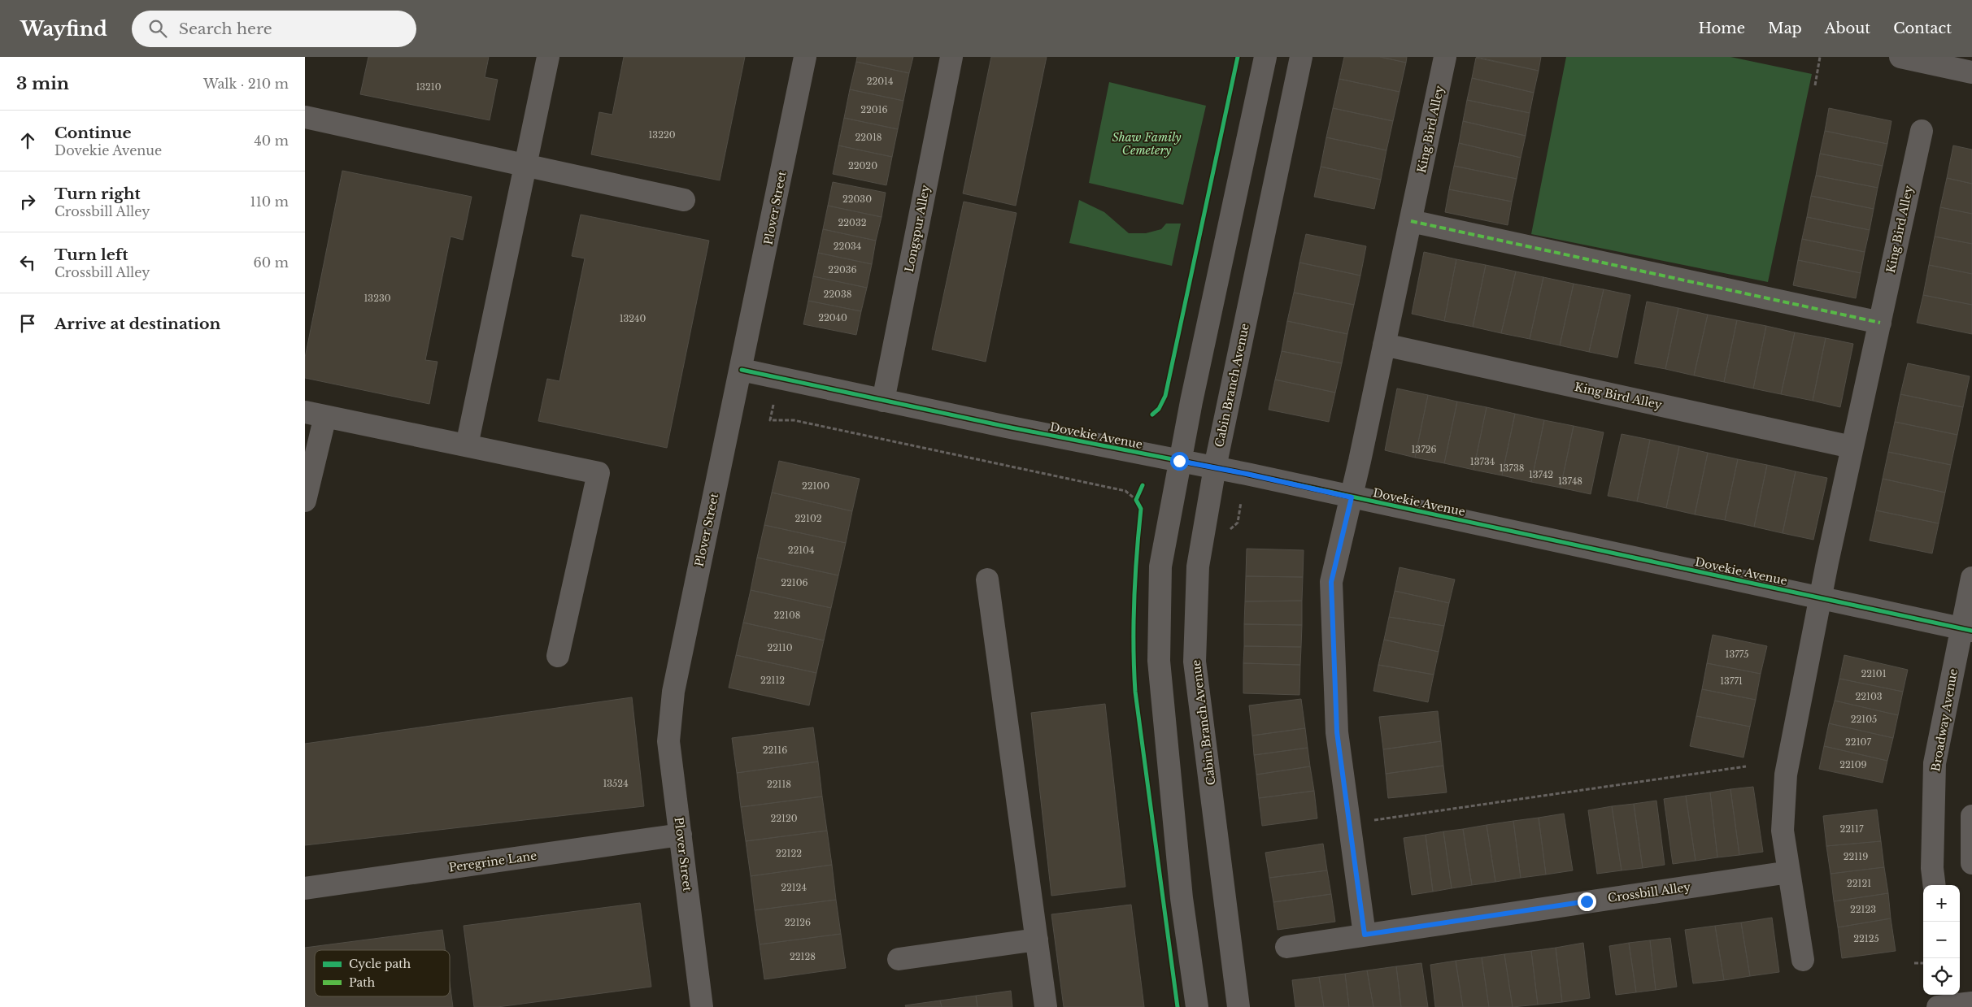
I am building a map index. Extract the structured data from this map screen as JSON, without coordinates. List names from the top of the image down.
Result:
{
  "streets": {
    "street": [
      "King Bird Alley",
      "Plover Street",
      "Longspur Alley",
      "Cabin Branch Avenue",
      "Dovekie Avenue",
      "Broadway Avenue",
      "Peregrine Lane",
      "Crossbill Alley"
    ]
  },
  "crossings": [
    ["King Bird Alley", "Dovekie Avenue"],
    ["Plover Street", "Dovekie Avenue"],
    ["Plover Street", "Peregrine Lane"],
    ["Longspur Alley", "Dovekie Avenue"],
    ["Cabin Branch Avenue", "Dovekie Avenue"],
    ["Dovekie Avenue", "Broadway Avenue"]
  ],
  "parks": ["Shaw Family Cemetery"],
  "house_numbers": [
    "22014",
    "13210",
    "22016",
    "13220",
    "22018",
    "22020",
    "22030",
    "22032",
    "22034",
    "22036",
    "22038",
    "13230",
    "22040",
    "13240",
    "13726",
    "13734",
    "13738",
    "13742",
    "13748",
    "22100",
    "22102",
    "22104",
    "22106",
    "22108",
    "22110",
    "13775",
    "22101",
    "22112",
    "13771",
    "22103",
    "22105",
    "22107",
    "22116",
    "22109",
    "13524",
    "22118",
    "22120",
    "22117",
    "22122",
    "22119",
    "22121",
    "22124",
    "22123",
    "22126",
    "22125",
    "22128"
  ],
  "legend": ["Cycle path", "Path"],
  "page": {
    "header": "Wayfind",
    "search": "Search here",
    "nav": [
      "Home",
      "Map",
      "About",
      "Contact"
    ],
    "heading": ["3 min", "Walk · 210 m"],
    "list": [
      ["Continue", "Dovekie Avenue", "40 m"],
      ["Turn right", "Crossbill Alley", "110 m"],
      ["Turn left", "Crossbill Alley", "60 m"],
      "Arrive at destination"
    ],
    "map_buttons": ["+", "−"]
  }
}
